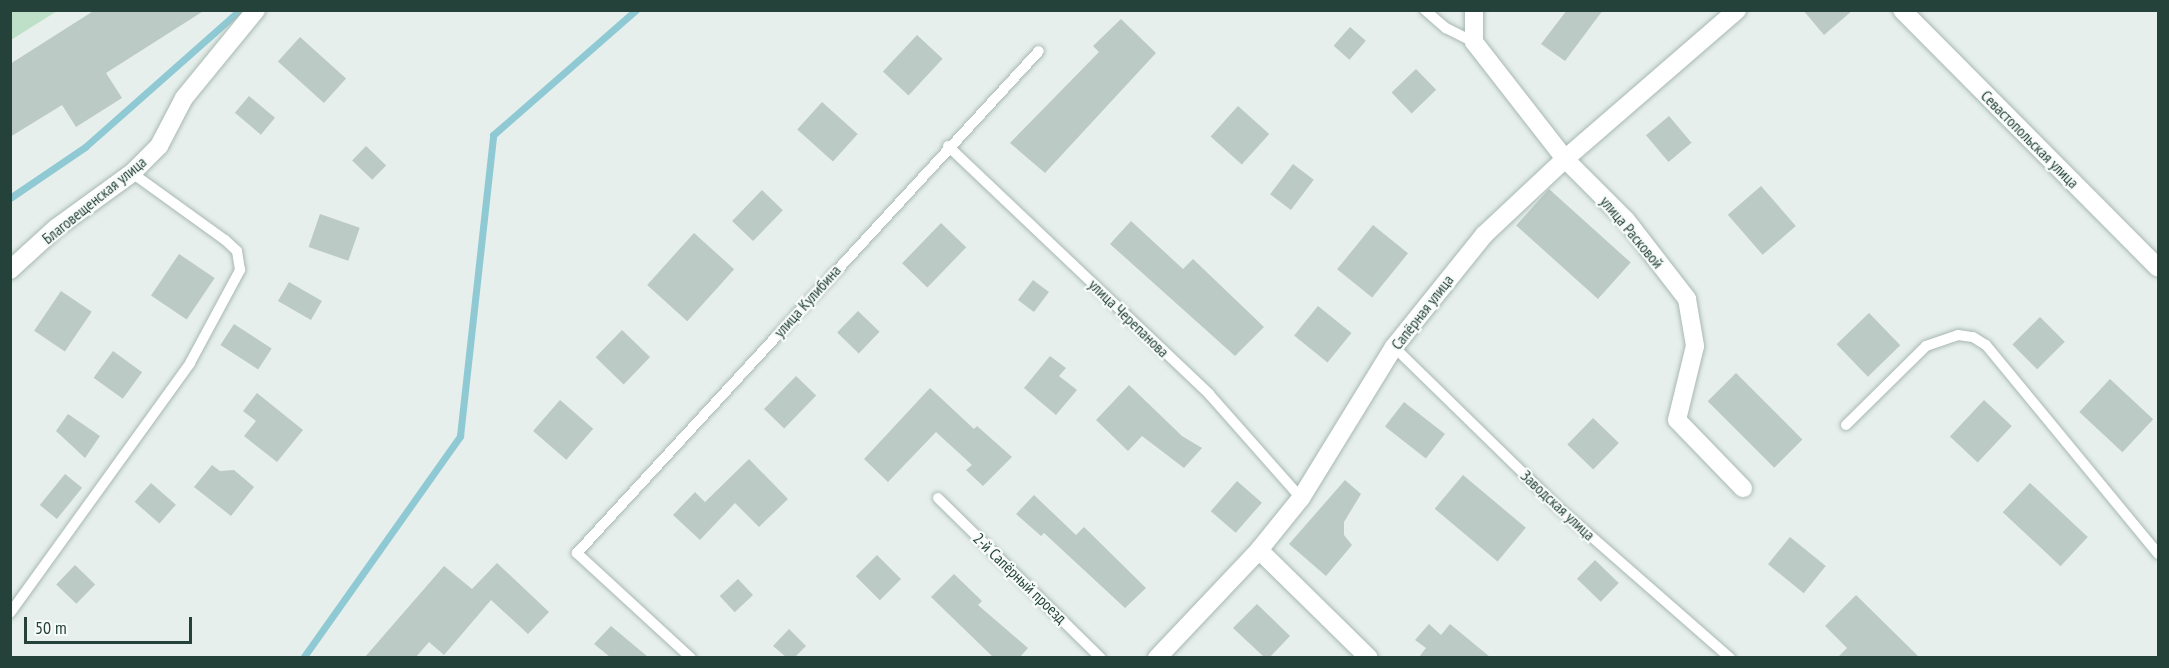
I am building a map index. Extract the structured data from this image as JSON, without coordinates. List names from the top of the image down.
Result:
{
  "streets": {
    "street": [
      "Севастопольская улица",
      "Благовещенская улица",
      "улица Расковой",
      "Сапёрная улица"
    ],
    "lane": [
      "улица Кулибина",
      "улица Черепанова",
      "Заводская улица",
      "2-й Сапёрный проезд"
    ]
  },
  "crossings": [
    ["улица Расковой", "Сапёрная улица"],
    ["улица Кулибина", "улица Черепанова"],
    ["Сапёрная улица", "улица Черепанова"],
    ["Сапёрная улица", "Заводская улица"]
  ],
  "scale_bar": "50 m"
}
